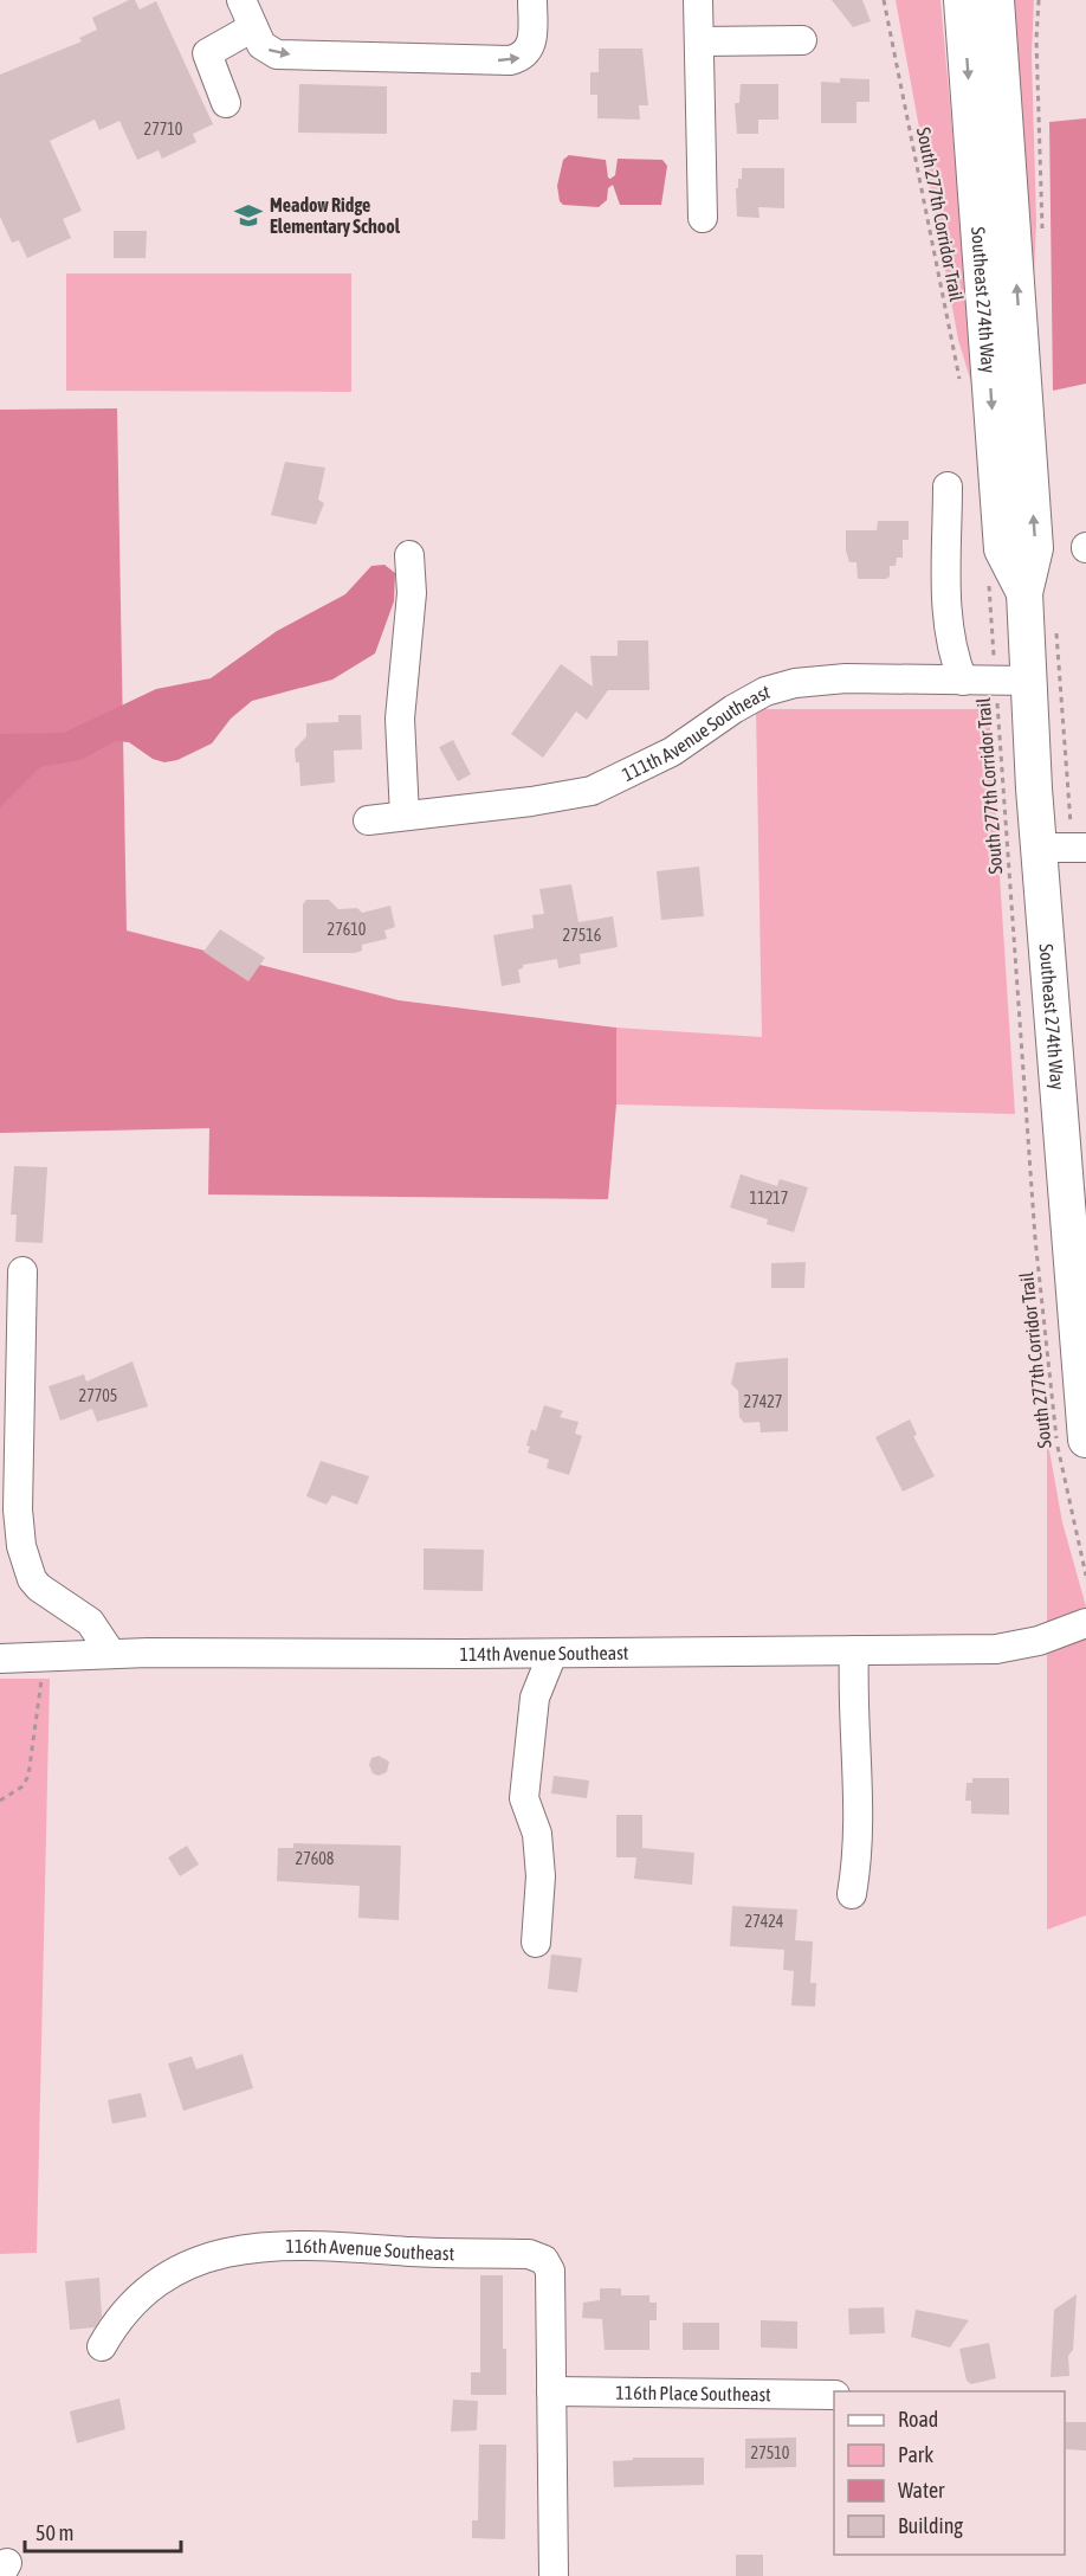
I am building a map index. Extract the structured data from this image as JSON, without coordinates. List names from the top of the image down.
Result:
{
  "streets": {
    "main road": ["Southeast 274th Way"],
    "street": [
      "111th Avenue Southeast",
      "114th Avenue Southeast",
      "116th Avenue Southeast",
      "116th Place Southeast"
    ],
    "path": ["South 277th Corridor Trail"]
  },
  "crossings": [
    ["South 277th Corridor Trail", "Southeast 274th Way"],
    ["South 277th Corridor Trail", "111th Avenue Southeast"],
    ["Southeast 274th Way", "111th Avenue Southeast"],
    ["116th Avenue Southeast", "116th Place Southeast"]
  ],
  "places": {
    "school or university": ["Meadow Ridge Elementary School"]
  },
  "house_numbers": [
    "27710",
    "27610",
    "27516",
    "11217",
    "27705",
    "27427",
    "27608",
    "27424",
    "27510"
  ],
  "legend": [
    "Road",
    "Park",
    "Water",
    "Building"
  ],
  "scale_bar": "50 m"
}
